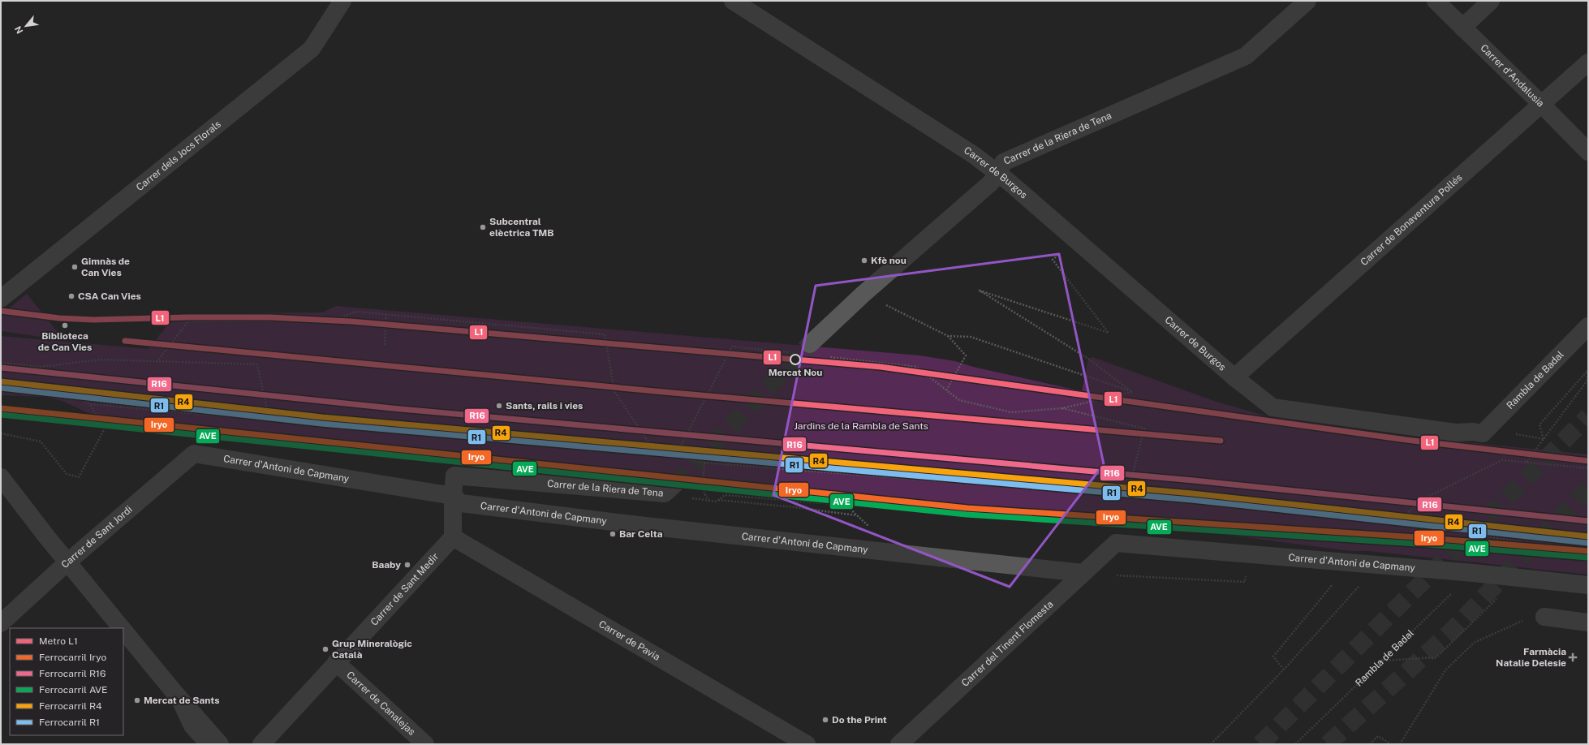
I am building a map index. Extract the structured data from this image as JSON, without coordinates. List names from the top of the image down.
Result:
{
  "streets": {
    "street": [
      "Carrer d'Andalusia",
      "Carrer de la Riera de Tena",
      "Carrer dels Jocs Florals",
      "Carrer de Burgos",
      "Carrer de Bonaventura Pollés",
      "Rambla de Badal",
      "Carrer d'Antoni de Capmany",
      "Carrer de Sant Jordi",
      "Carrer de Sant Medir",
      "Carrer de Pavia",
      "Carrer del Tinent Flomesta",
      "Carrer de Canalejas"
    ]
  },
  "crossings": [
    ["Carrer d'Andalusia", "Carrer de Bonaventura Pollés"],
    ["Carrer de la Riera de Tena", "Carrer de Burgos"],
    ["Carrer de la Riera de Tena", "Carrer d'Antoni de Capmany"],
    ["Carrer de Burgos", "Carrer de Bonaventura Pollés"],
    ["Carrer de Burgos", "Rambla de Badal"],
    ["Carrer de Bonaventura Pollés", "Rambla de Badal"],
    ["Rambla de Badal", "Carrer d'Antoni de Capmany"],
    ["Carrer d'Antoni de Capmany", "Carrer de Sant Jordi"],
    ["Carrer d'Antoni de Capmany", "Carrer del Tinent Flomesta"],
    ["Carrer de Sant Medir", "Carrer de Pavia"],
    ["Carrer de Sant Medir", "Carrer de Canalejas"]
  ],
  "parks": ["Jardins de la Rambla de Sants"],
  "places": {
    "other": [
      "Subcentral elèctrica TMB",
      "Kfè nou",
      "Gimnàs de Can Vies",
      "CSA Can Vies",
      "Biblioteca de Can Vies",
      "Mercat Nou",
      "Sants, rails i vies",
      "Bar Celta",
      "Baaby",
      "Grup Mineralògic Català",
      "Mercat de Sants",
      "Do the Print"
    ],
    "health": ["Farmàcia Natalie Delesie"]
  },
  "lines": [
    "metro line L1",
    "rail line R16",
    "rail line R4",
    "rail line R1",
    "rail line Iryo",
    "rail line AVE"
  ],
  "legend": [
    "Metro L1",
    "Ferrocarril Iryo",
    "Ferrocarril R16",
    "Ferrocarril AVE",
    "Ferrocarril R4",
    "Ferrocarril R1"
  ],
  "north": "bottom left"
}
